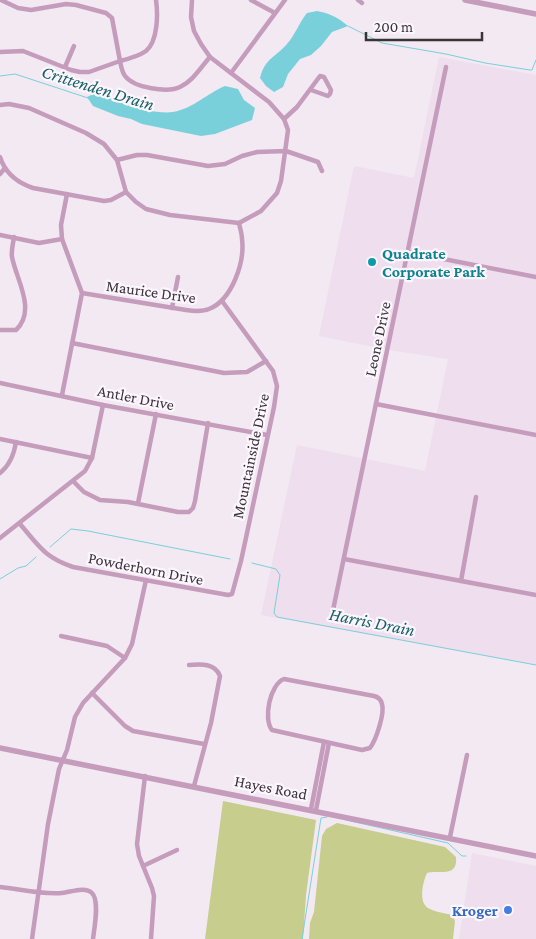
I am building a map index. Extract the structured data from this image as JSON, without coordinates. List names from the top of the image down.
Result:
{
  "streets": {
    "street": [
      "Maurice Drive",
      "Leone Drive",
      "Antler Drive",
      "Mountainside Drive",
      "Powderhorn Drive",
      "Hayes Road"
    ]
  },
  "crossings": [
    ["Maurice Drive", "Mountainside Drive"],
    ["Antler Drive", "Mountainside Drive"],
    ["Mountainside Drive", "Powderhorn Drive"]
  ],
  "water": ["Crittenden Drain", "Harris Drain"],
  "places": ["Quadrate Corporate Park", "Kroger"],
  "scale_bar": "200 m"
}
